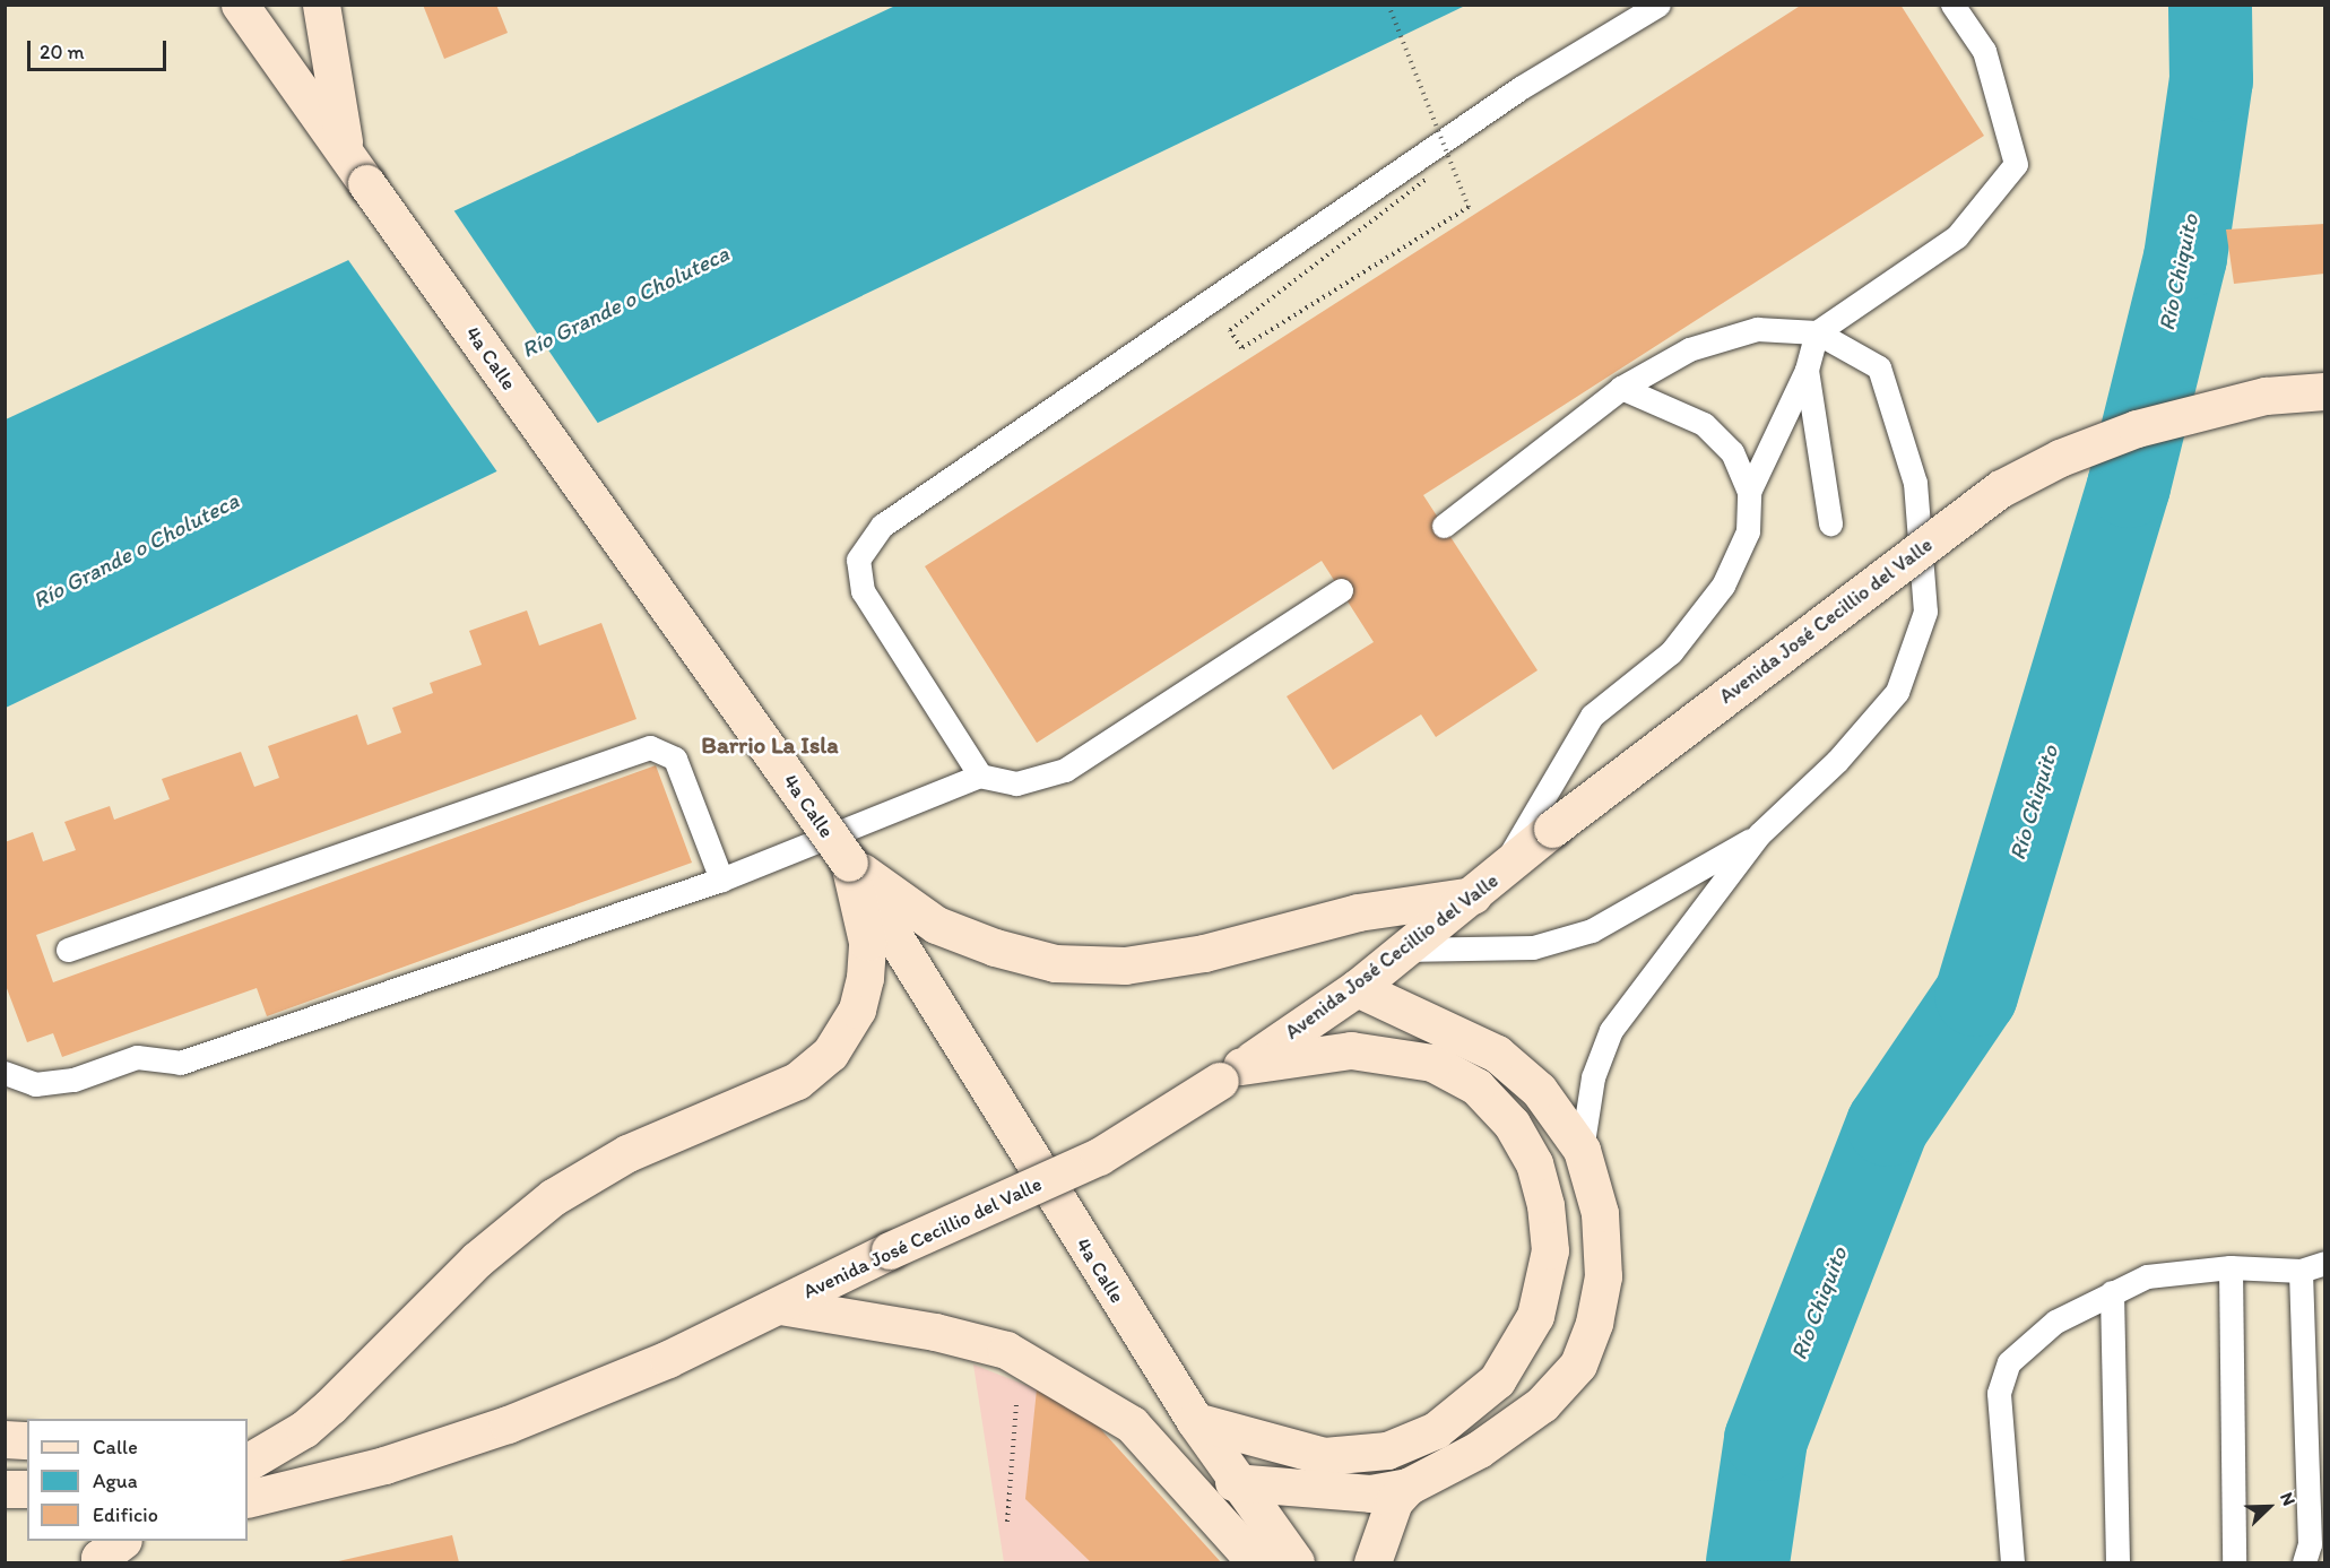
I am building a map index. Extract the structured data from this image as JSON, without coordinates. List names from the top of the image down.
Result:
{
  "streets": {
    "street": ["4a Calle", "Avenida José Cecillio del Valle"]
  },
  "districts": ["Barrio La Isla"],
  "water": ["Río Chiquito", "Río Grande o Choluteca"],
  "legend": ["Calle", "Agua", "Edificio"],
  "scale_bar": "20 m",
  "north": "top right"
}
